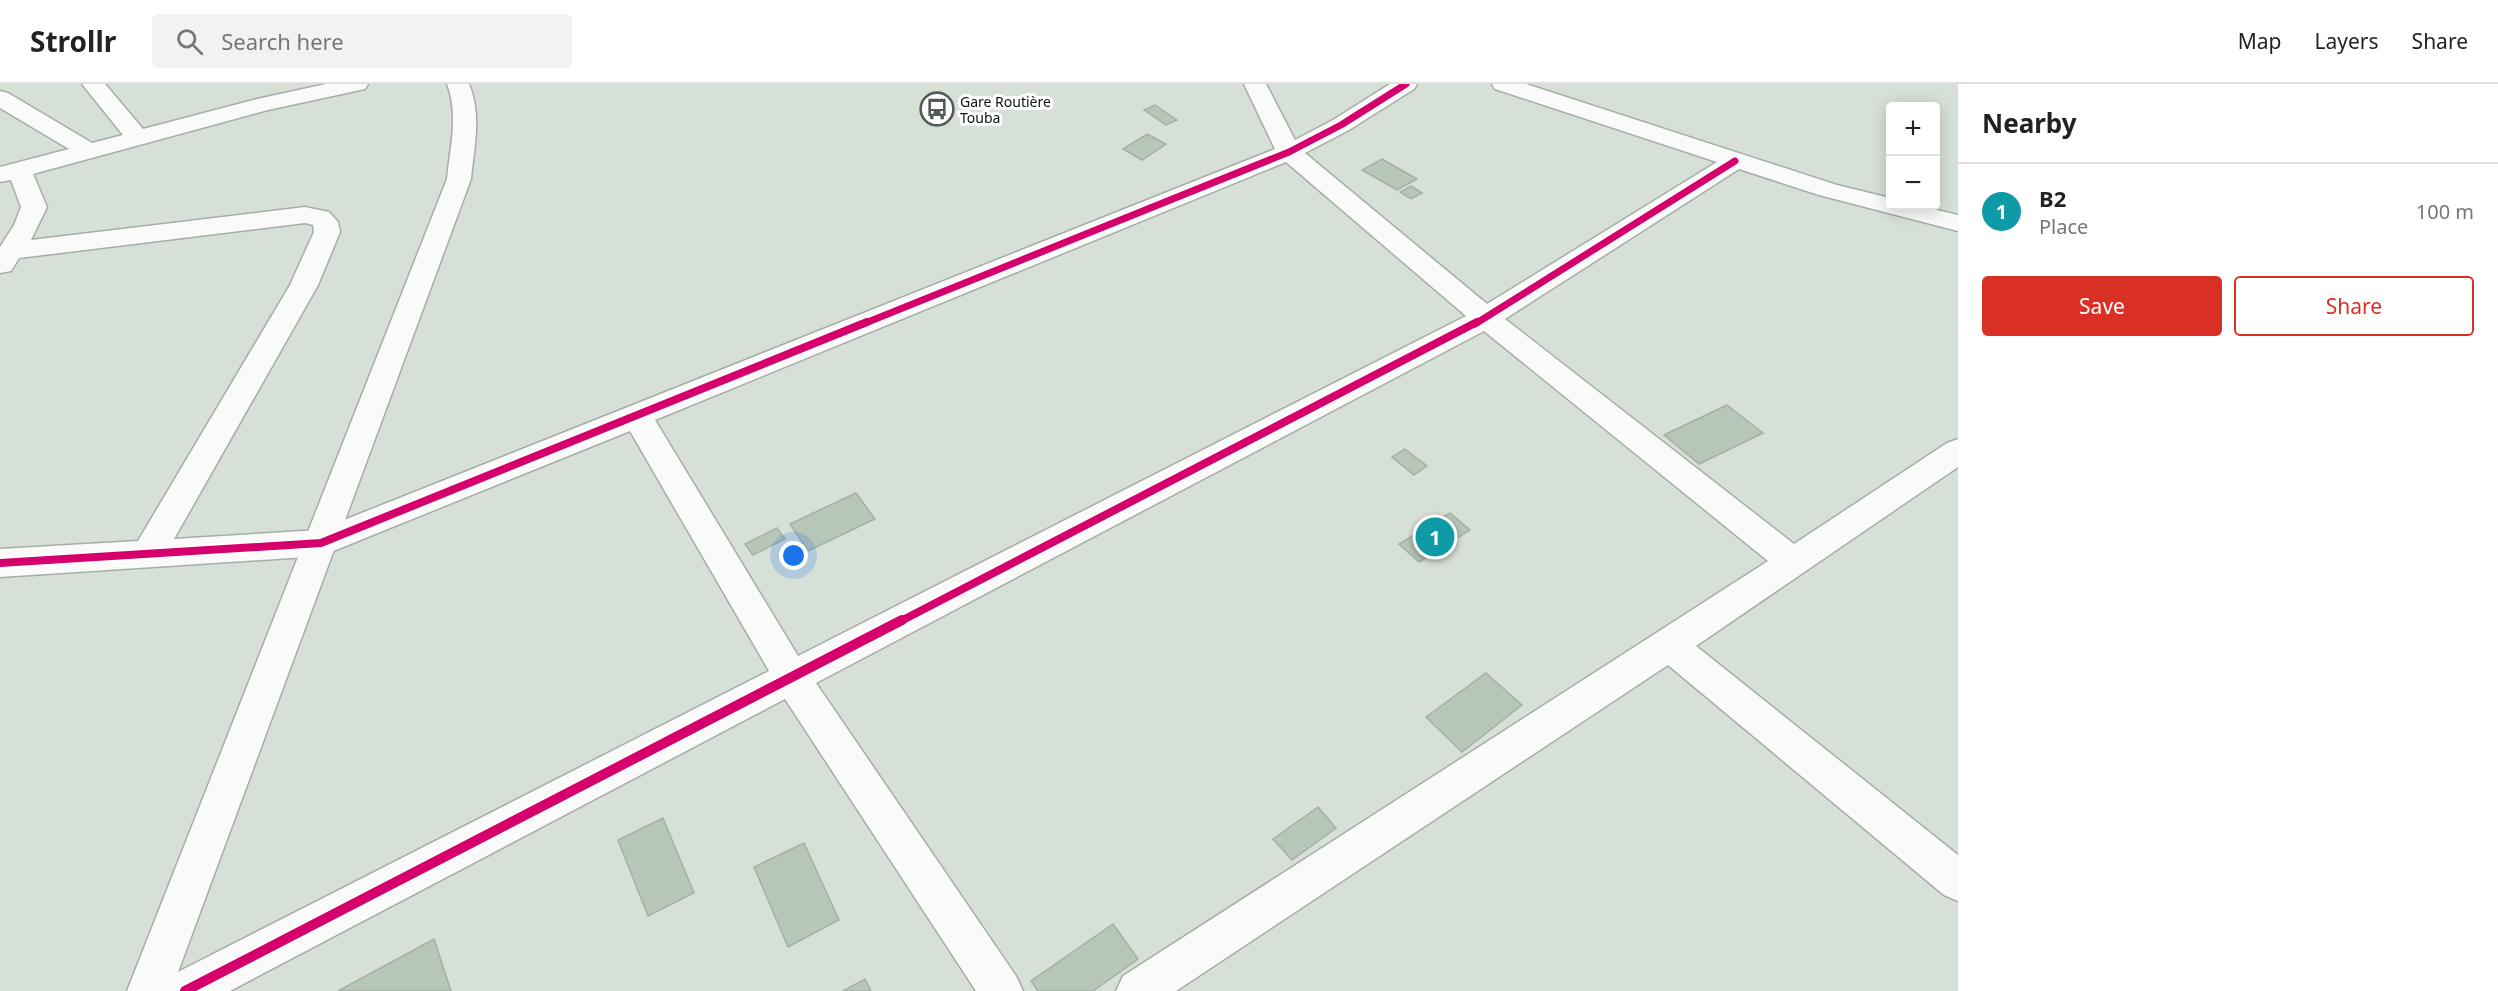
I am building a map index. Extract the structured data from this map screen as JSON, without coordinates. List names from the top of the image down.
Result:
{
  "places": {
    "bus stop": ["Gare Routière Touba"]
  },
  "page": {
    "header": "Strollr",
    "search": "Search here",
    "nav": ["Map", "Layers", "Share"],
    "heading": "Nearby",
    "map_buttons": ["+", "−"],
    "list": [
      {
        "mark": "1",
        "name": "B2",
        "note": "Place",
        "value": "100 m"
      }
    ],
    "buttons": ["Save", "Share"],
    "pins": "1"
  }
}
